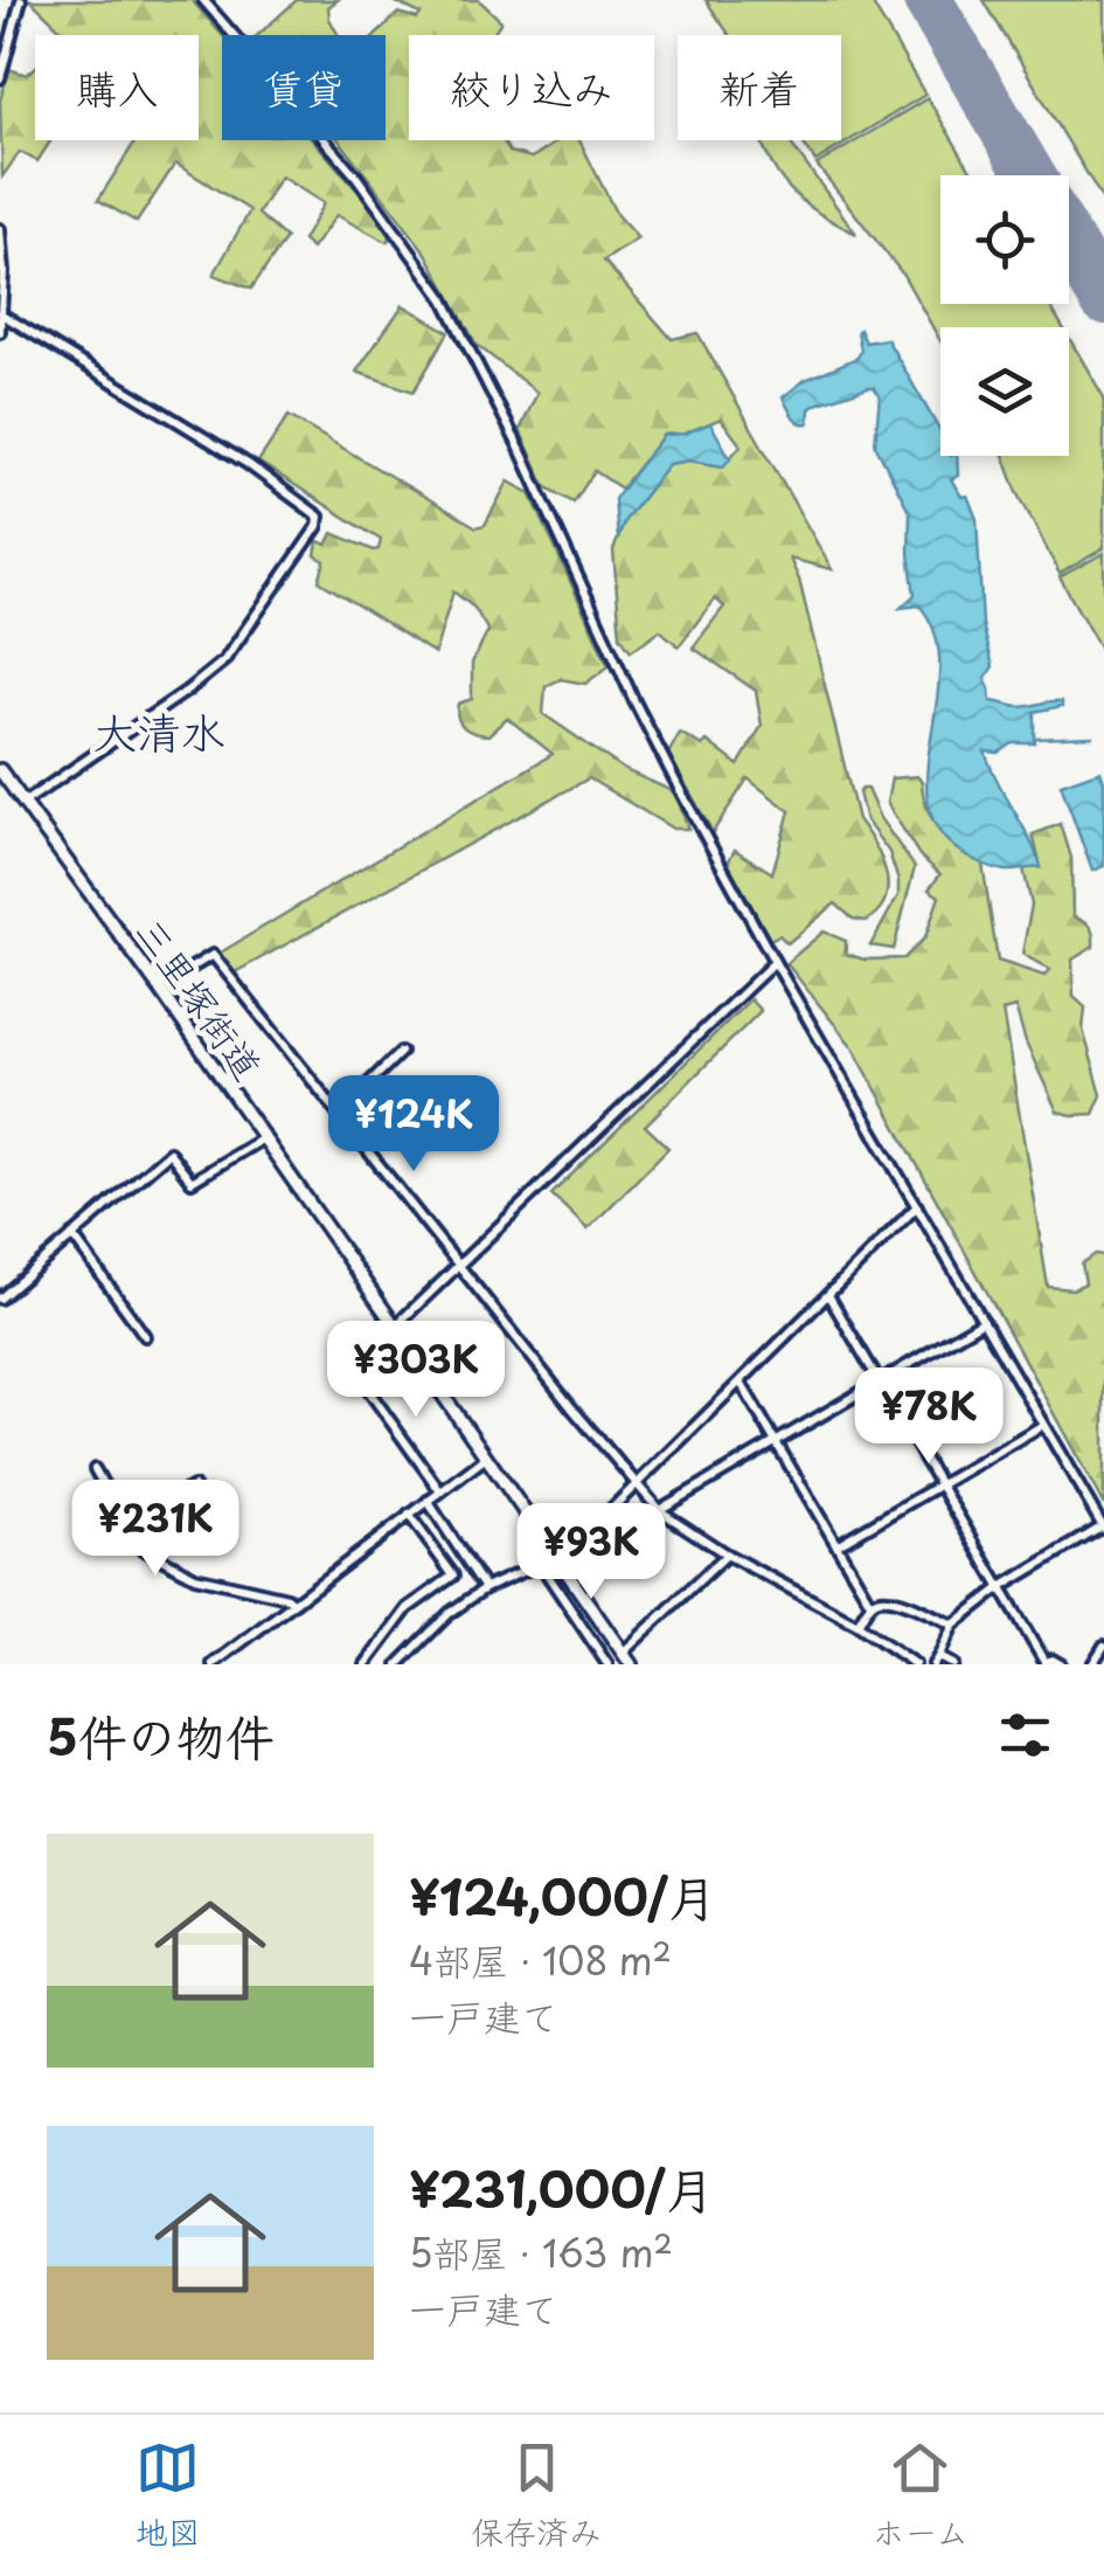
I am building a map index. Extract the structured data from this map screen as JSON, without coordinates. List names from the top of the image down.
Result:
{
  "streets": {
    "main road": ["三里塚街道"]
  },
  "districts": ["大清水"],
  "page": {
    "chip": [
      "購入",
      "賃貸",
      "絞り込み",
      "新着"
    ],
    "price": [
      "¥124K",
      "¥303K",
      "¥78K",
      "¥231K",
      "¥93K"
    ],
    "heading": "5件の物件",
    "list": [
      {
        "name": "¥124,000/月",
        "note": "4部屋 · 108 m² · 一戸建て"
      },
      {
        "name": "¥231,000/月",
        "note": "5部屋 · 163 m² · 一戸建て"
      }
    ],
    "tabs": ["地図", "保存済み", "ホーム"]
  }
}
